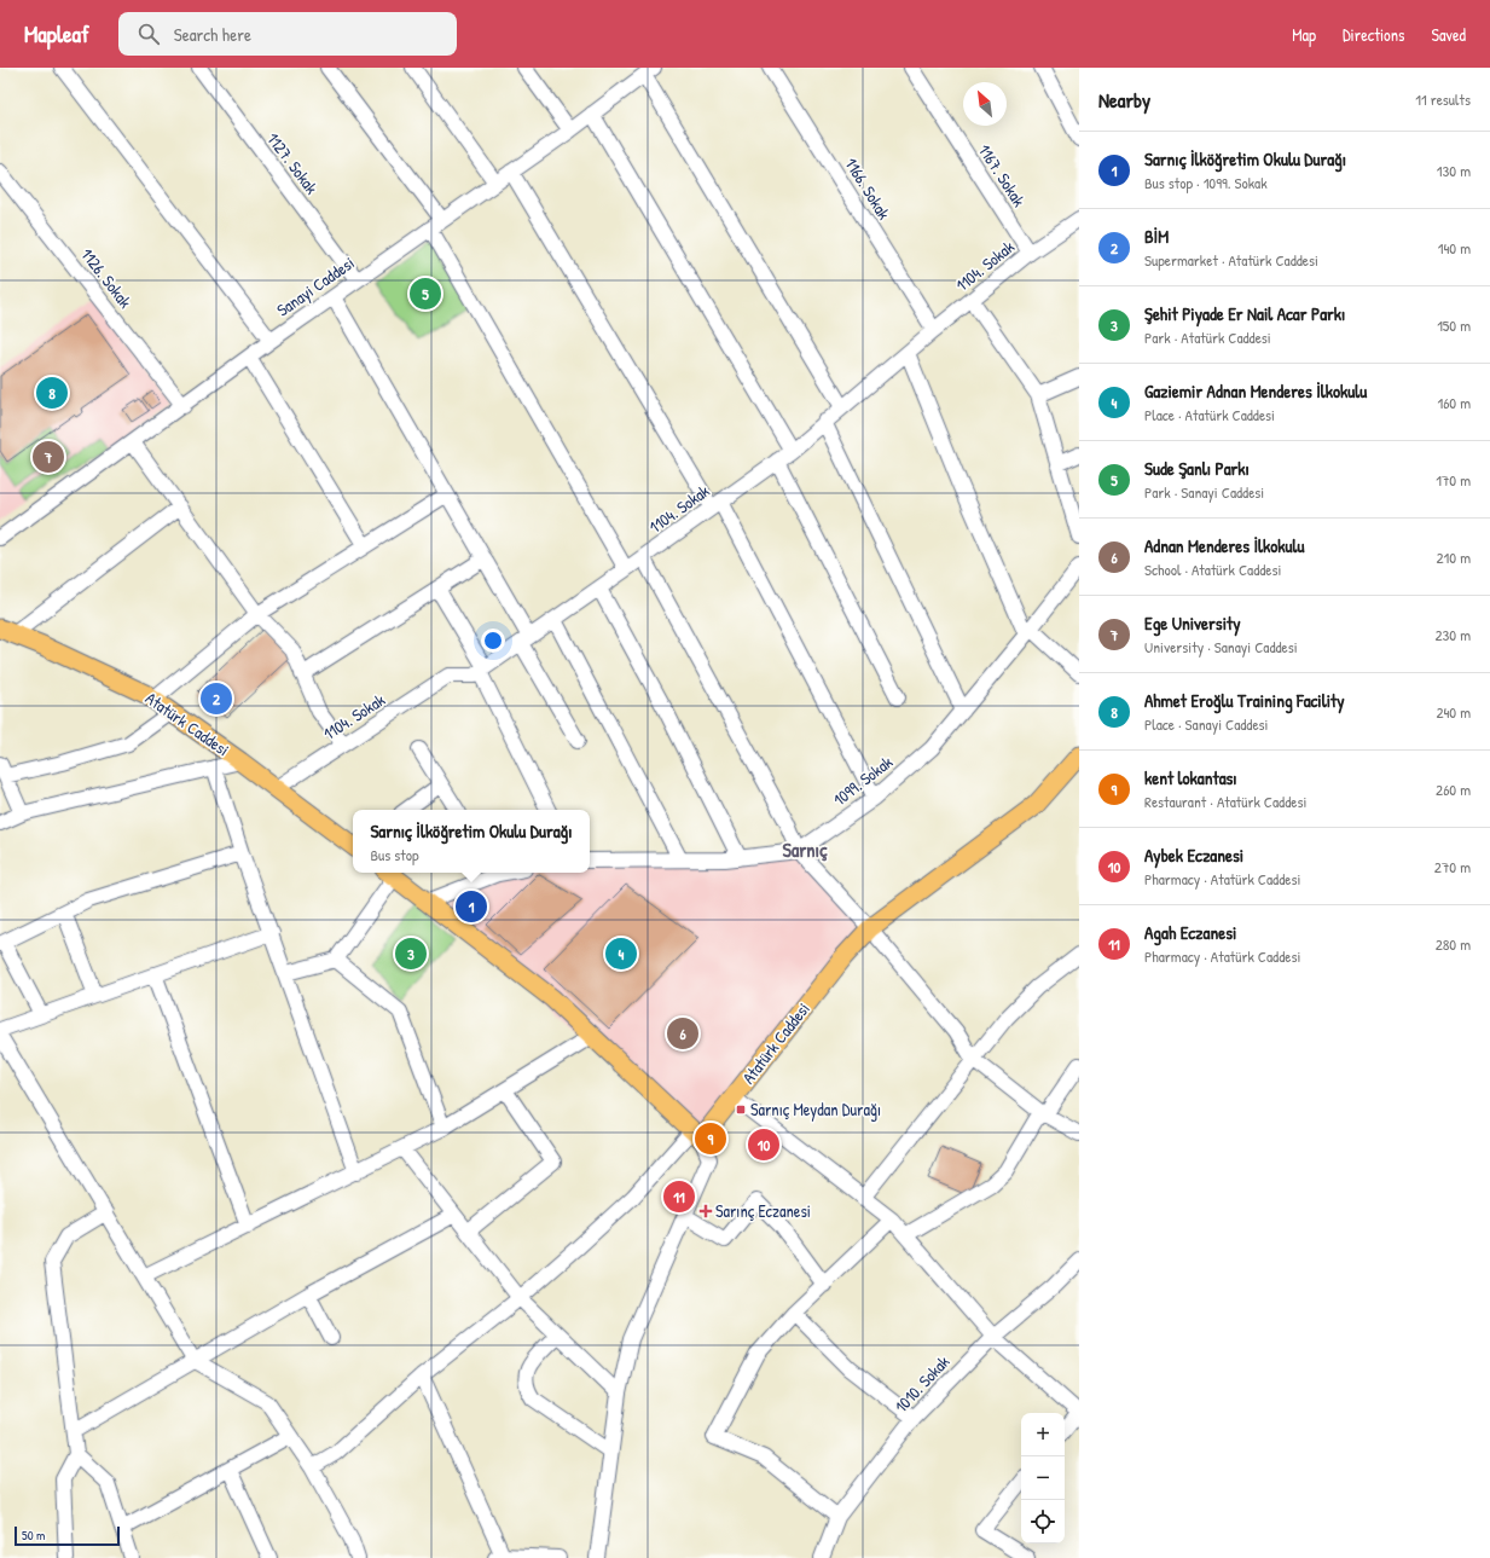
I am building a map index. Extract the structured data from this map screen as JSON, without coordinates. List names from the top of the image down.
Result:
{
  "streets": {
    "main road": ["Atatürk Caddesi"],
    "street": [
      "1127. Sokak",
      "1167. Sokak",
      "1166. Sokak",
      "1104. Sokak",
      "1126. Sokak",
      "Sanayi Caddesi",
      "1099. Sokak",
      "1010. Sokak"
    ]
  },
  "crossings": [
    ["1127. Sokak", "Sanayi Caddesi"],
    ["1167. Sokak", "1104. Sokak"],
    ["1166. Sokak", "1104. Sokak"],
    ["1104. Sokak", "Atatürk Caddesi"],
    ["1126. Sokak", "Sanayi Caddesi"]
  ],
  "districts": ["Sarnıç"],
  "places": {
    "transit": ["Sarnıç Meydan Durağı"],
    "health": ["Sarınç Eczanesi"]
  },
  "scale_bar": "50 m",
  "north": "top left",
  "page": {
    "header": "Mapleaf",
    "search": "Search here",
    "nav": ["Map", "Directions", "Saved"],
    "heading": ["Nearby", "11 results"],
    "list": [
      {
        "mark": "1",
        "name": "Sarnıç İlköğretim Okulu Durağı",
        "note": "Bus stop · 1099. Sokak",
        "value": "130 m"
      },
      {
        "mark": "2",
        "name": "BİM",
        "note": "Supermarket · Atatürk Caddesi",
        "value": "140 m"
      },
      {
        "mark": "3",
        "name": "Şehit Piyade Er Nail Acar Parkı",
        "note": "Park · Atatürk Caddesi",
        "value": "150 m"
      },
      {
        "mark": "4",
        "name": "Gaziemir Adnan Menderes İlkokulu",
        "note": "Place · Atatürk Caddesi",
        "value": "160 m"
      },
      {
        "mark": "5",
        "name": "Sude Şanlı Parkı",
        "note": "Park · Sanayi Caddesi",
        "value": "170 m"
      },
      {
        "mark": "6",
        "name": "Adnan Menderes İlkokulu",
        "note": "School · Atatürk Caddesi",
        "value": "210 m"
      },
      {
        "mark": "7",
        "name": "Ege University",
        "note": "University · Sanayi Caddesi",
        "value": "230 m"
      },
      {
        "mark": "8",
        "name": "Ahmet Eroğlu Training Facility",
        "note": "Place · Sanayi Caddesi",
        "value": "240 m"
      },
      {
        "mark": "9",
        "name": "kent lokantası",
        "note": "Restaurant · Atatürk Caddesi",
        "value": "260 m"
      },
      {
        "mark": "10",
        "name": "Aybek Eczanesi",
        "note": "Pharmacy · Atatürk Caddesi",
        "value": "270 m"
      },
      {
        "mark": "11",
        "name": "Agah Eczanesi",
        "note": "Pharmacy · Atatürk Caddesi",
        "value": "280 m"
      }
    ],
    "pins": [
      "5",
      "8",
      "7",
      "2",
      "1",
      "3",
      "4",
      "6",
      "9",
      "10",
      "11"
    ],
    "popup": ["Sarnıç İlköğretim Okulu Durağı", "Bus stop"],
    "map_buttons": ["+", "−"],
    "scale": "50 m"
  }
}
